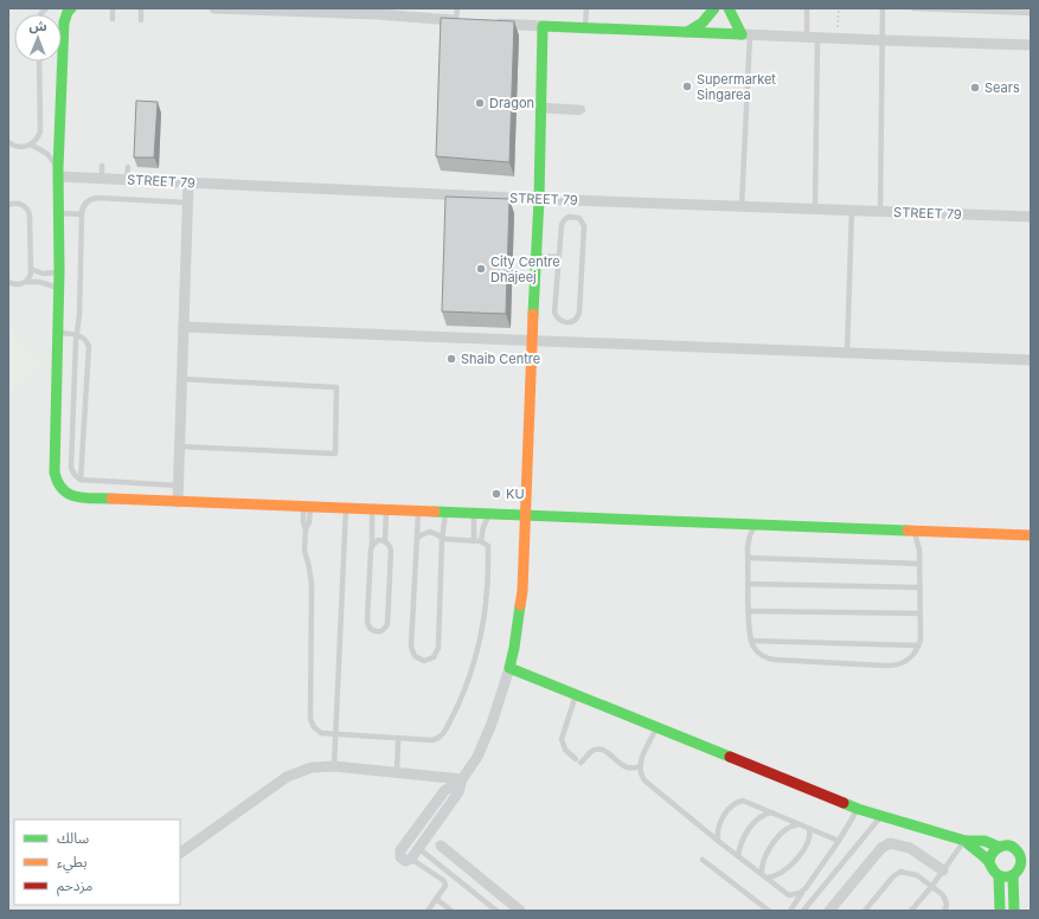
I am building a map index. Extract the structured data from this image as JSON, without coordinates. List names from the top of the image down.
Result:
{
  "streets": {
    "street": ["STREET 79"]
  },
  "places": [
    "Supermarket Singarea",
    "Sears",
    "Dragon",
    "City Centre Dhajeej",
    "Shaib Centre",
    "KU"
  ],
  "legend": ["سالك", "بطيء", "مزدحم"],
  "north": "top"
}
